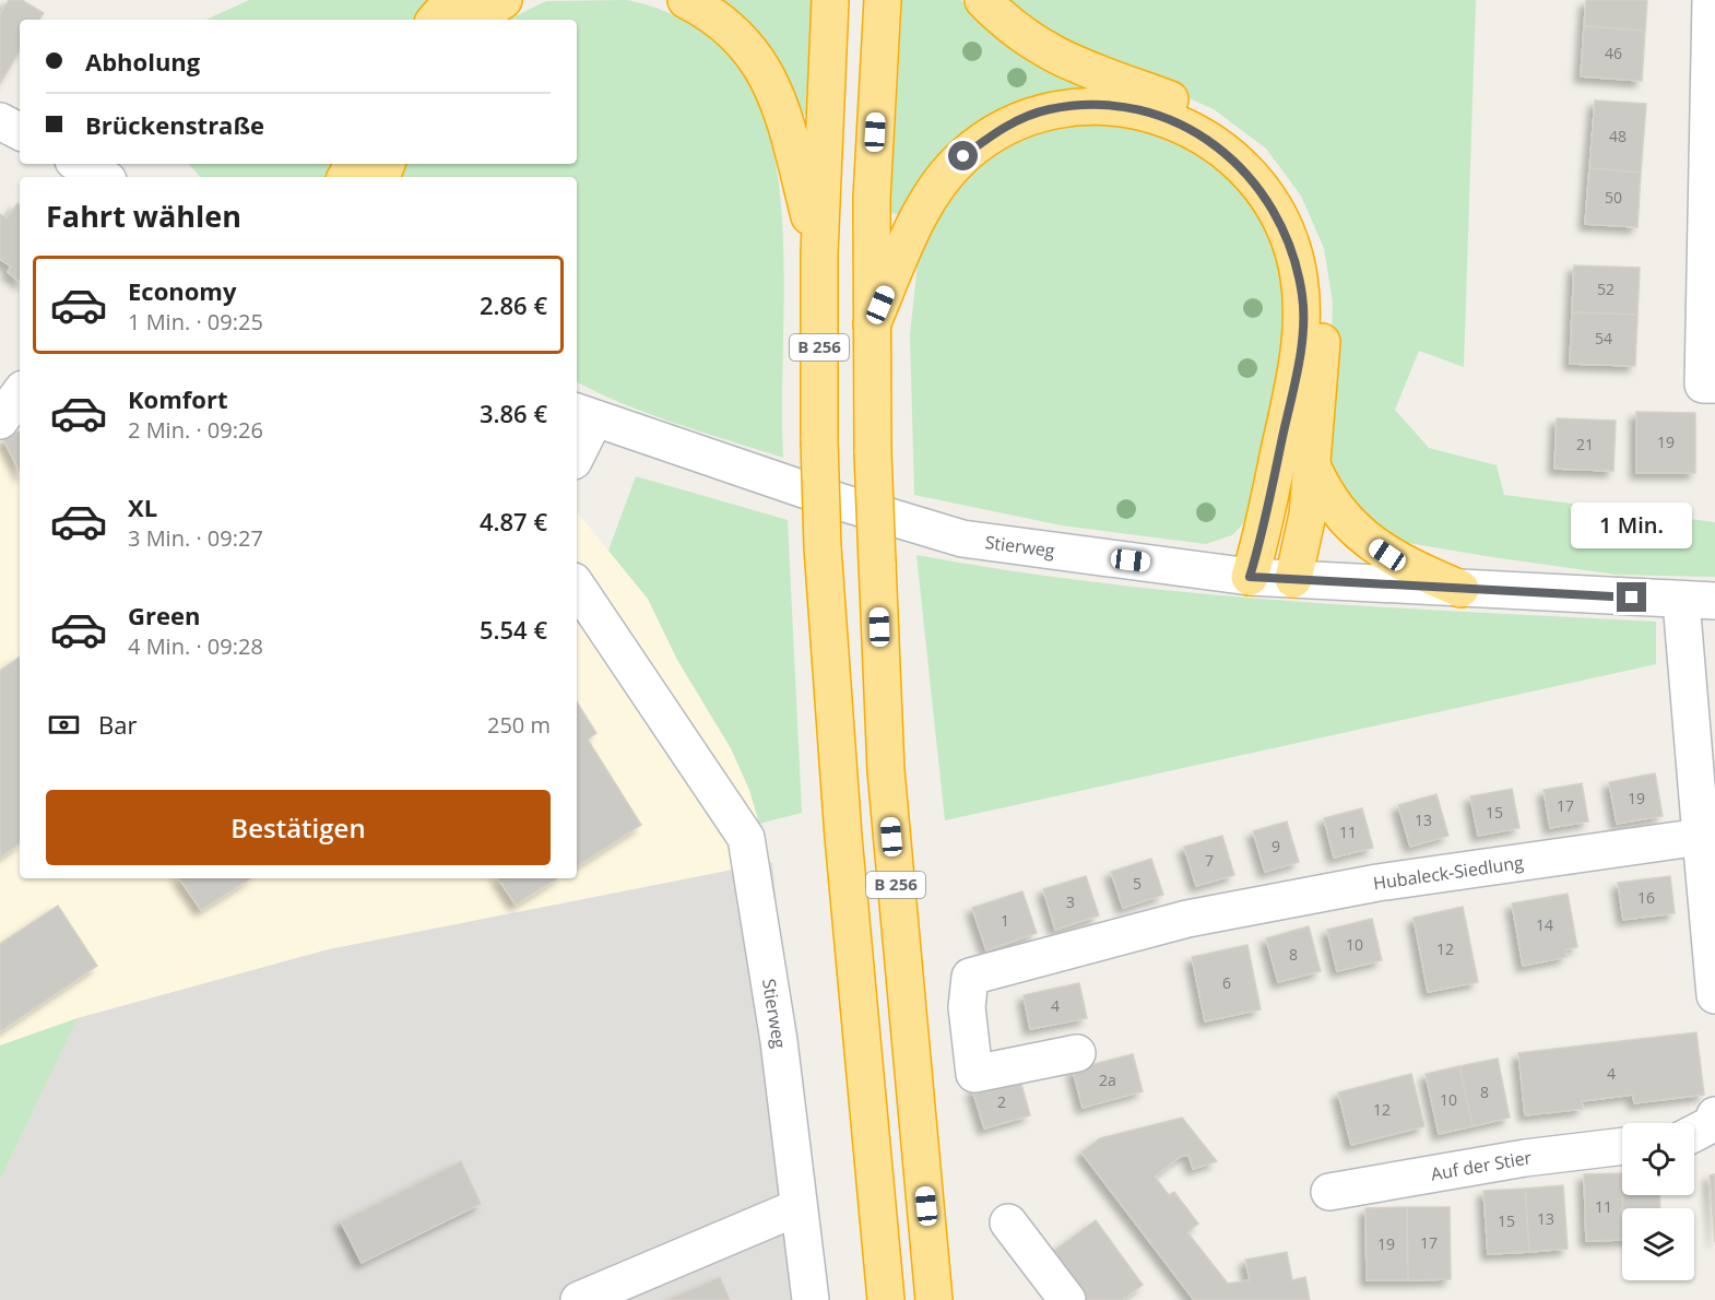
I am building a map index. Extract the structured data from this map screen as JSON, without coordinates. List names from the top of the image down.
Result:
{
  "streets": {
    "highway": ["B 256"],
    "street": ["Stierweg", "Hubaleck-Siedlung", "Auf der Stier"]
  },
  "house_numbers": [
    "46",
    "48",
    "50",
    "52",
    "54",
    "19",
    "21",
    "19",
    "17",
    "15",
    "13",
    "11",
    "9",
    "7",
    "5",
    "16",
    "3",
    "1",
    "14",
    "10",
    "12",
    "8",
    "6",
    "4",
    "4",
    "2a",
    "8",
    "10",
    "2",
    "12",
    "11",
    "13",
    "15",
    "17",
    "19"
  ],
  "page": {
    "banner": ["Abholung", "Brückenstraße"],
    "heading": "Fahrt wählen",
    "list": [
      {
        "name": "Economy",
        "note": "1 Min. · 09:25",
        "value": "2.86 €"
      },
      {
        "name": "Komfort",
        "note": "2 Min. · 09:26",
        "value": "3.86 €"
      },
      {
        "name": "XL",
        "note": "3 Min. · 09:27",
        "value": "4.87 €"
      },
      {
        "name": "Green",
        "note": "4 Min. · 09:28",
        "value": "5.54 €"
      }
    ],
    "bubble": "1 Min.",
    "pay": ["Bar", "250 m"],
    "buttons": "Bestätigen"
  }
}
